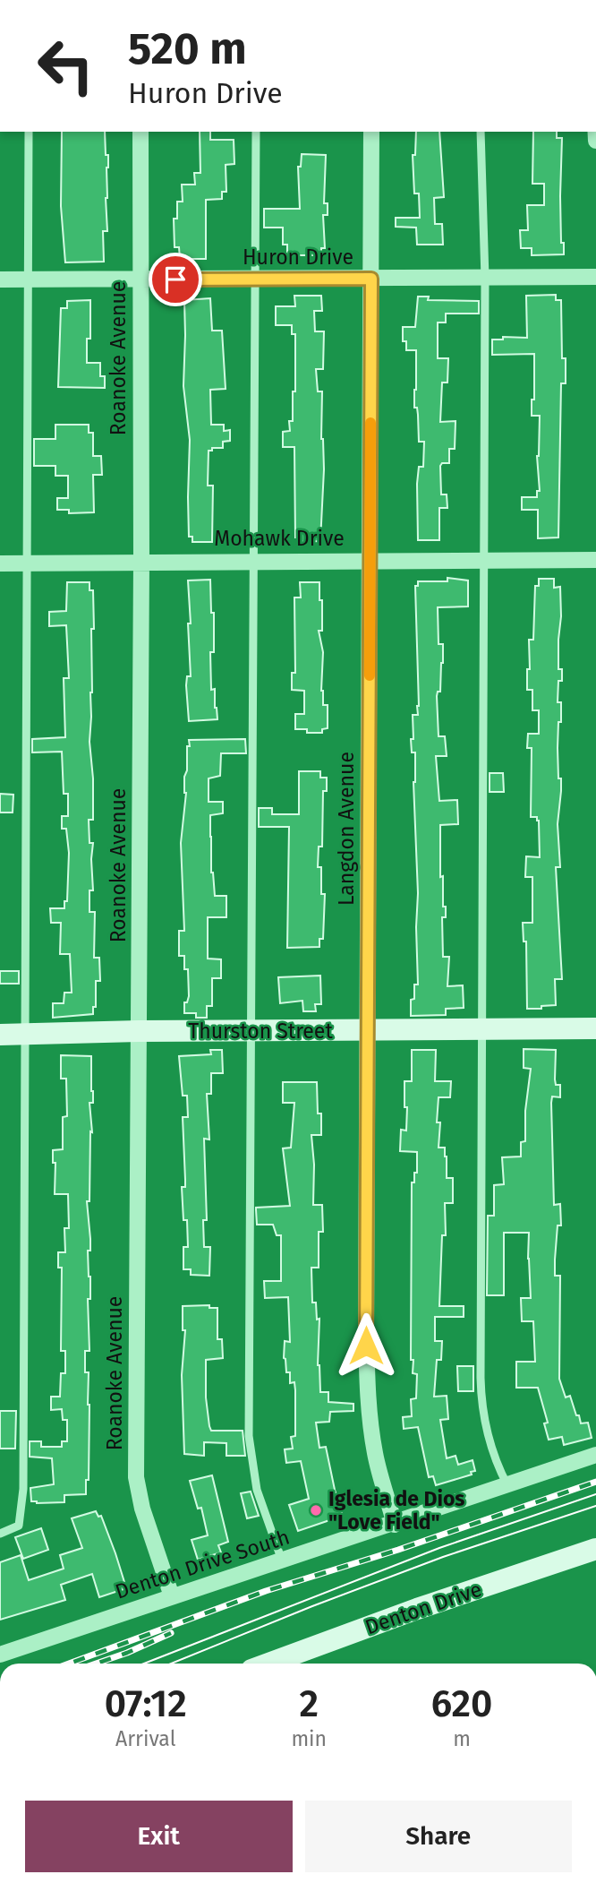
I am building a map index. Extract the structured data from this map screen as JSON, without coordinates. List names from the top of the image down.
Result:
{
  "streets": {
    "street": [
      "Huron Drive",
      "Roanoke Avenue",
      "Mohawk Drive",
      "Langdon Avenue",
      "Thurston Street",
      "Denton Drive South",
      "Denton Drive"
    ]
  },
  "crossings": [
    ["Huron Drive", "Roanoke Avenue"],
    ["Huron Drive", "Langdon Avenue"],
    ["Roanoke Avenue", "Mohawk Drive"],
    ["Roanoke Avenue", "Thurston Street"],
    ["Roanoke Avenue", "Denton Drive South"],
    ["Mohawk Drive", "Langdon Avenue"],
    ["Langdon Avenue", "Thurston Street"],
    ["Langdon Avenue", "Denton Drive South"]
  ],
  "places": ["Iglesia de Dios \"Love Field\""],
  "page": {
    "turn": ["520 m", "Huron Drive"],
    "eta": [
      "07:12",
      "Arrival",
      "2",
      "min",
      "620",
      "m"
    ],
    "buttons": ["Exit", "Share"]
  }
}
